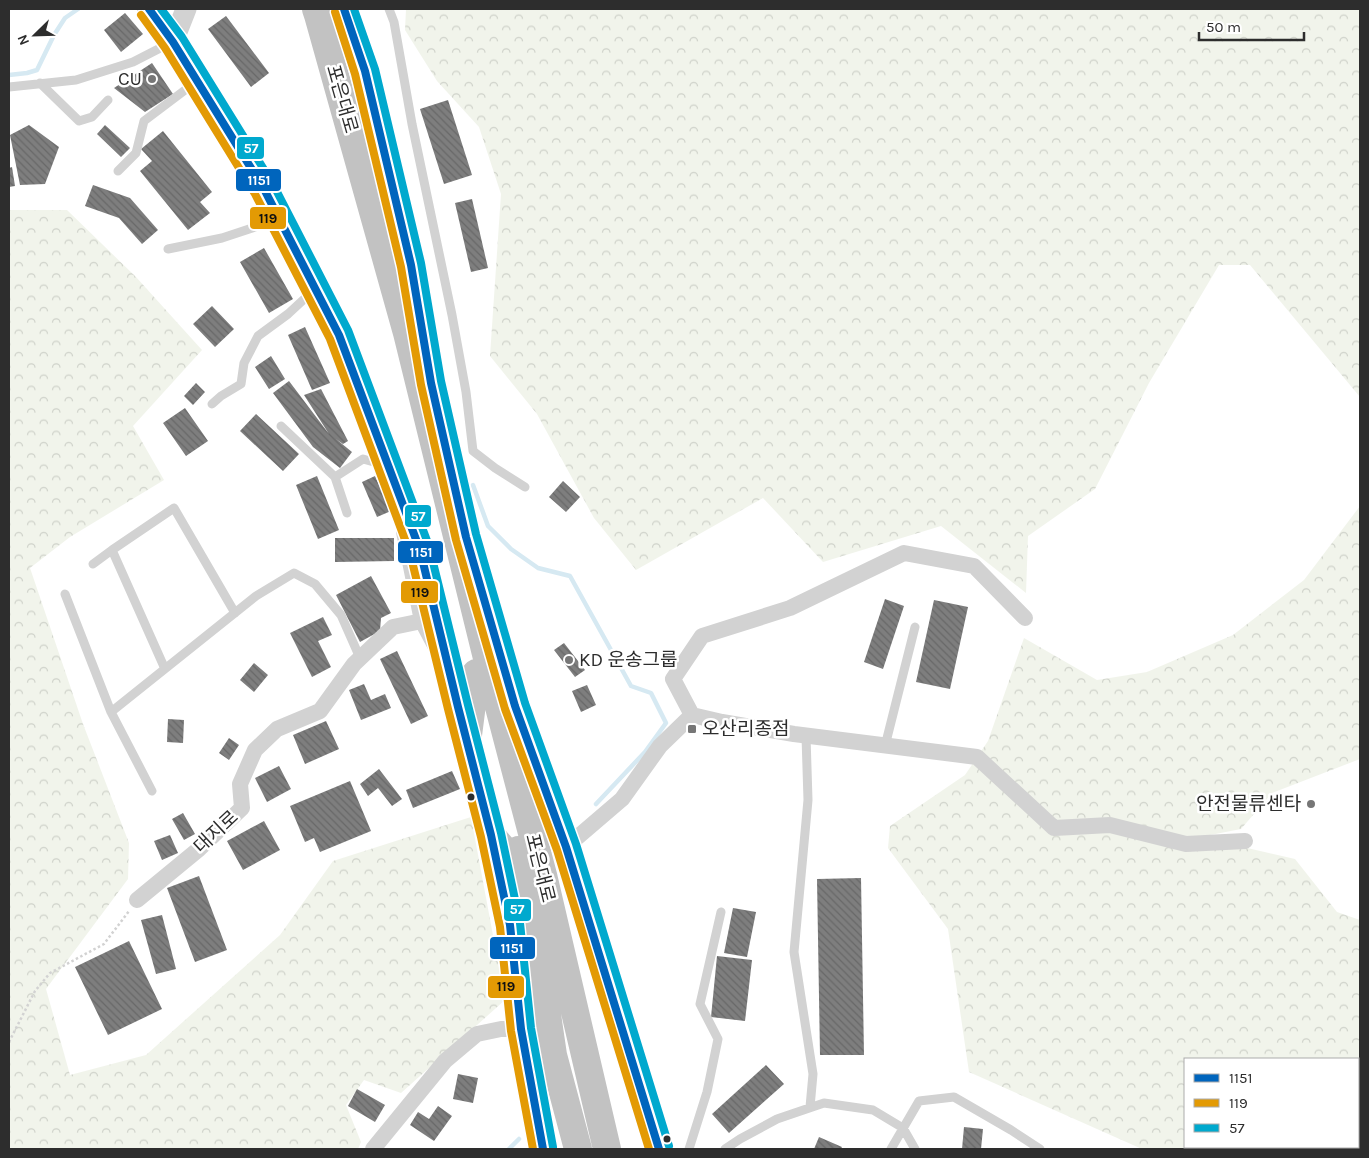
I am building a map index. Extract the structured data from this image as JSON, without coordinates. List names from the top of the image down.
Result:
{
  "streets": {
    "highway": ["포은대로"],
    "street": ["대지로"]
  },
  "places": {
    "other": ["CU", "KD 운송그룹", "안전물류센타"],
    "transit": ["오산리종점"]
  },
  "lines": ["transit line 1151", "transit line 57", "transit line 119"],
  "legend": ["1151", "119", "57"],
  "scale_bar": "50 m",
  "north": "bottom left"
}
